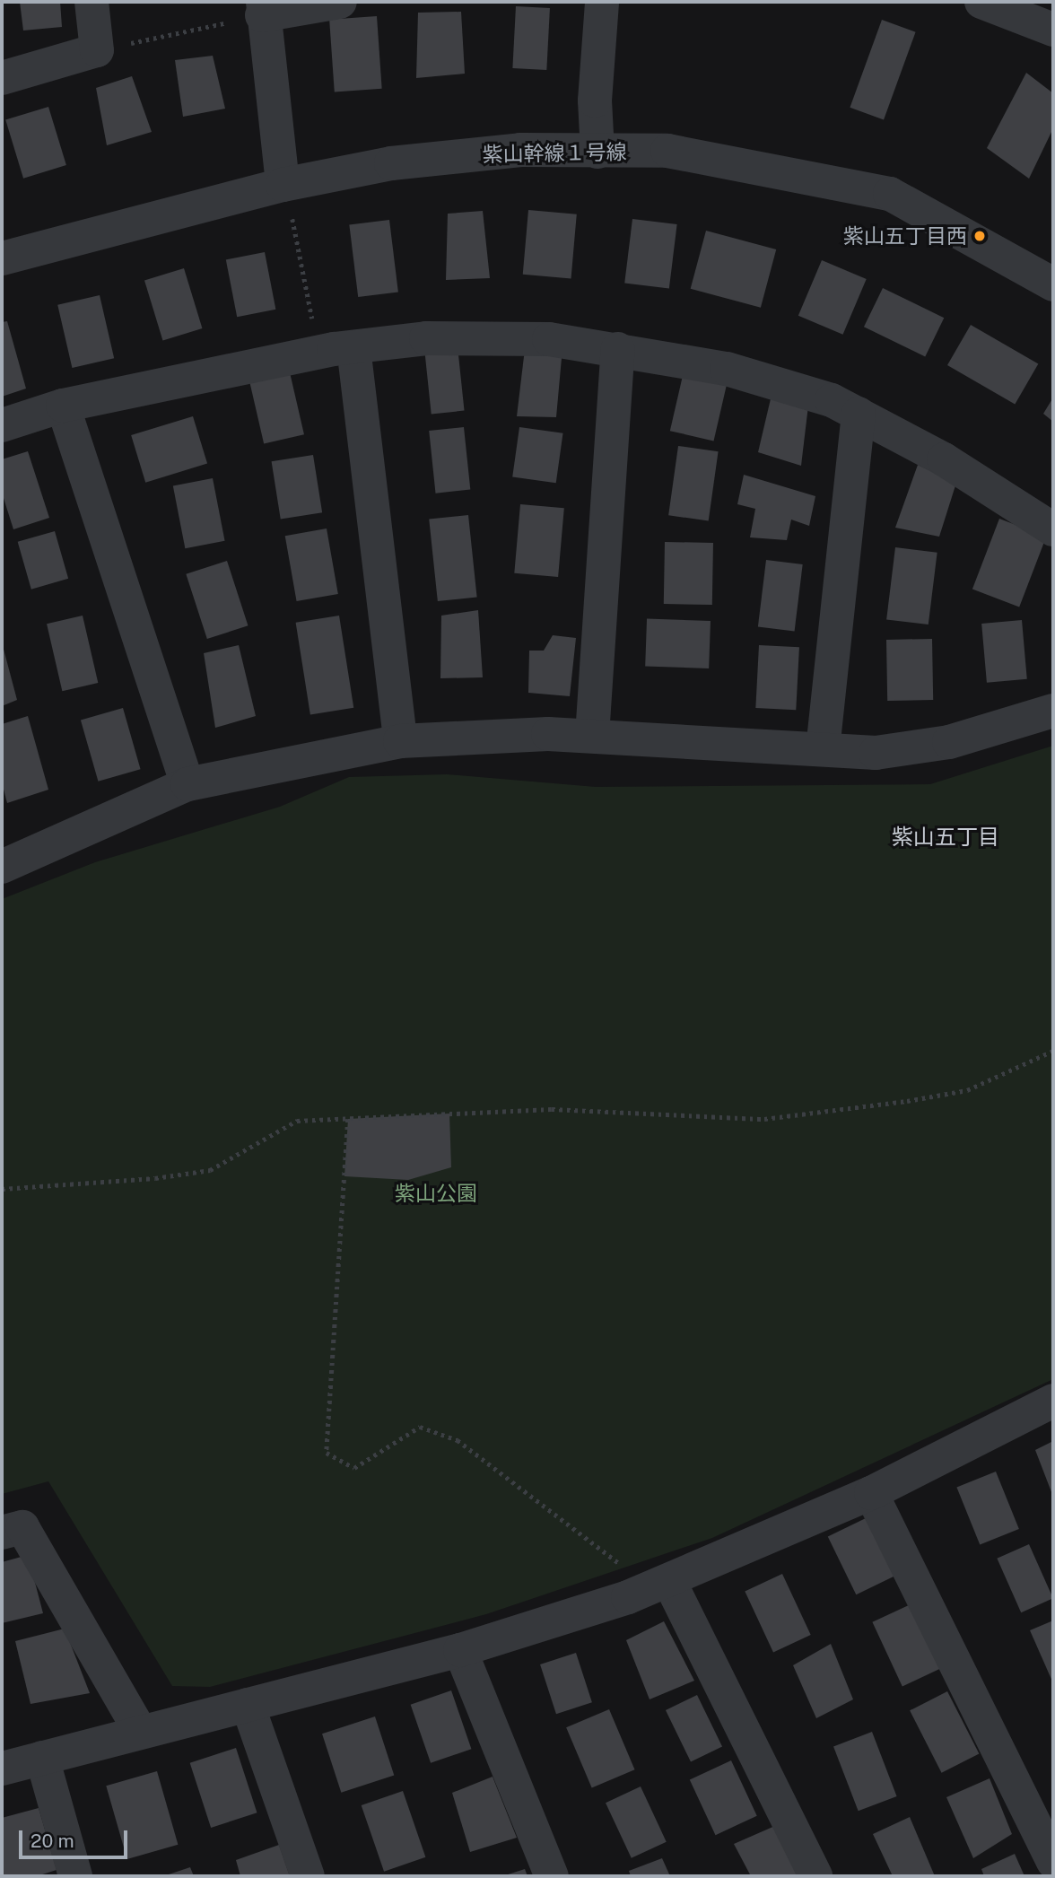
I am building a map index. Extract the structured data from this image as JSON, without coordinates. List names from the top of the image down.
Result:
{
  "streets": {
    "street": ["紫山幹線１号線"]
  },
  "districts": ["紫山五丁目"],
  "parks": ["紫山公園"],
  "places": ["紫山五丁目西"],
  "scale_bar": "20 m"
}
